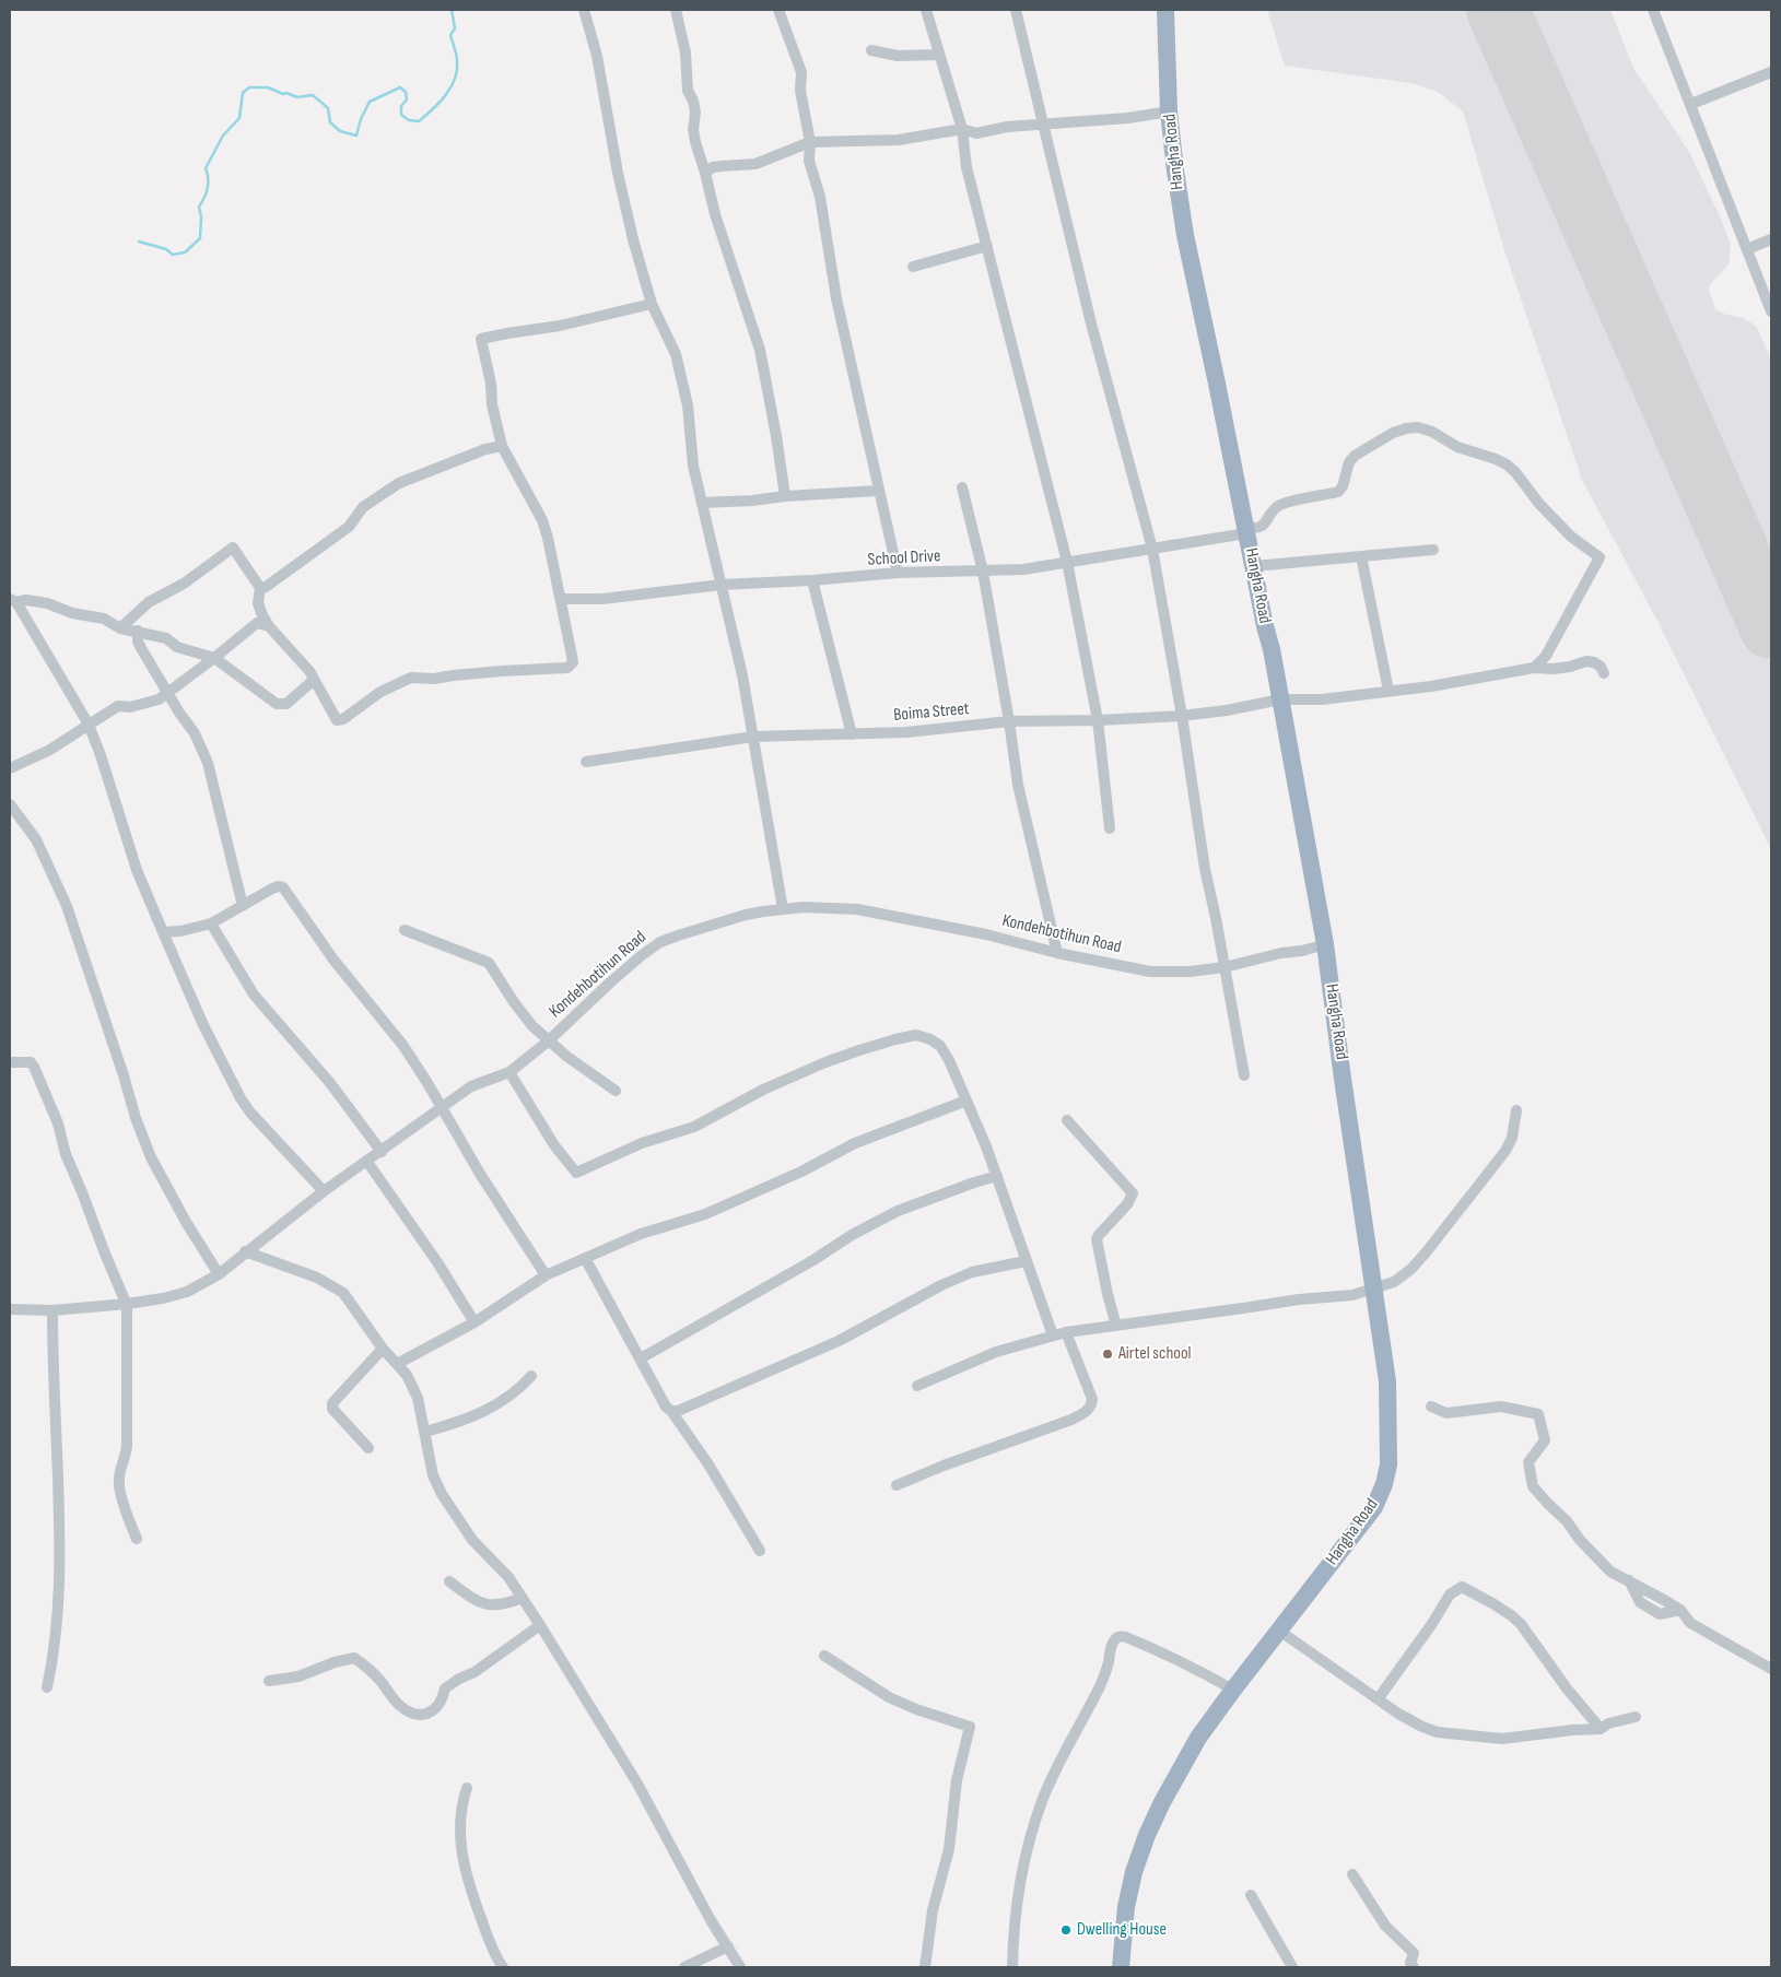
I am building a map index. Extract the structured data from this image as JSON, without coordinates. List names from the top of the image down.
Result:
{
  "streets": {
    "highway": ["Hangha Road"],
    "street": ["School Drive", "Boima Street", "Kondehbotihun Road"]
  },
  "crossings": [
    ["Hangha Road", "School Drive"],
    ["Hangha Road", "Boima Street"],
    ["Hangha Road", "Kondehbotihun Road"],
    ["School Drive", "Boima Street"]
  ],
  "places": ["Airtel school", "Dwelling House"]
}
